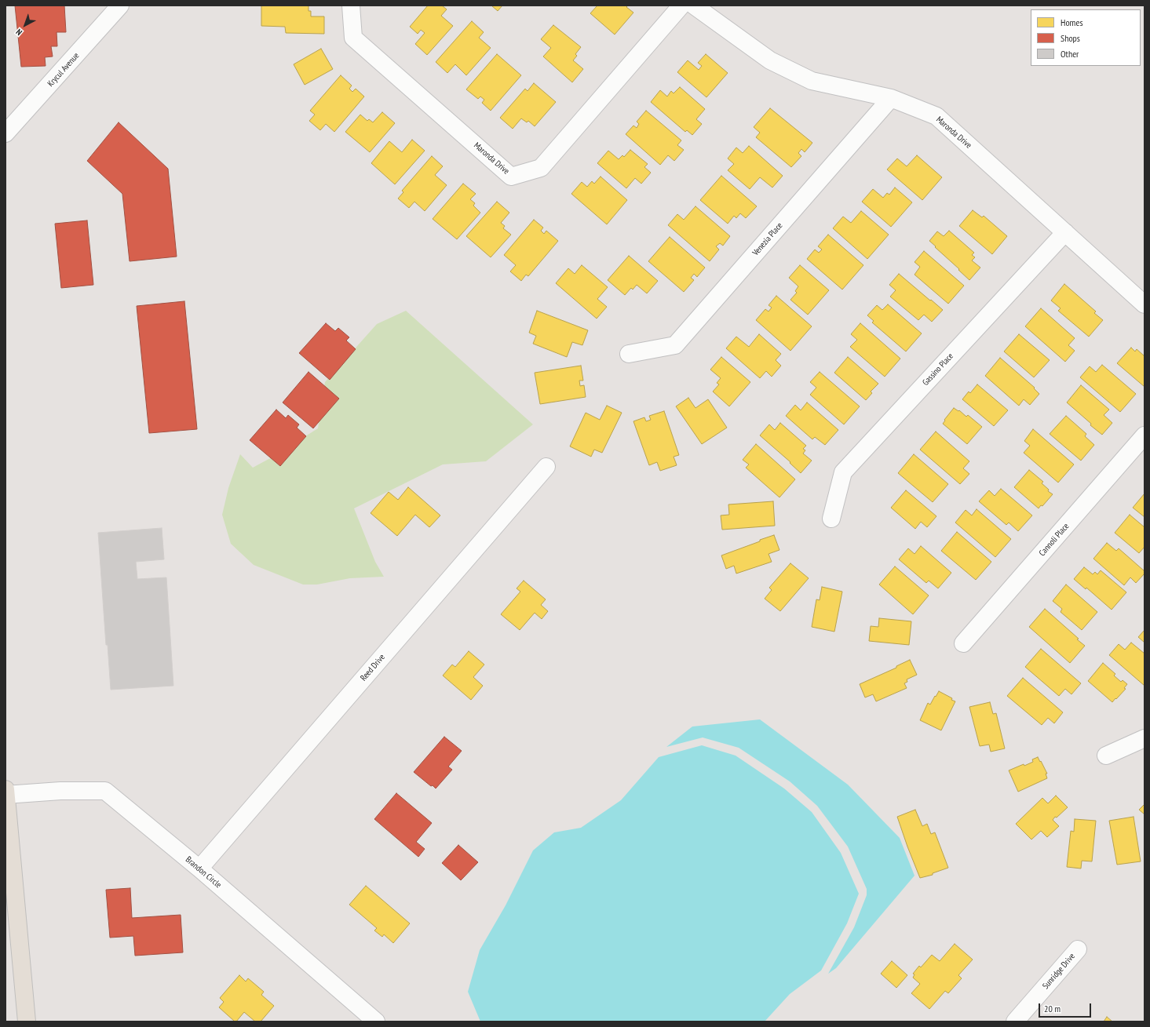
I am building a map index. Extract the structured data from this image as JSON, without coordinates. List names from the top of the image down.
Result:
{
  "streets": {
    "street": [
      "Krycul Avenue",
      "Maronda Drive",
      "Venezia Place",
      "Gassino Place",
      "Cannoli Place",
      "Reed Drive",
      "Brandon Circle",
      "Sunridge Drive"
    ]
  },
  "crossings": [
    ["Maronda Drive", "Venezia Place"],
    ["Maronda Drive", "Gassino Place"],
    ["Reed Drive", "Brandon Circle"]
  ],
  "legend": ["Homes", "Shops", "Other"],
  "scale_bar": "20 m",
  "north": "bottom left"
}
